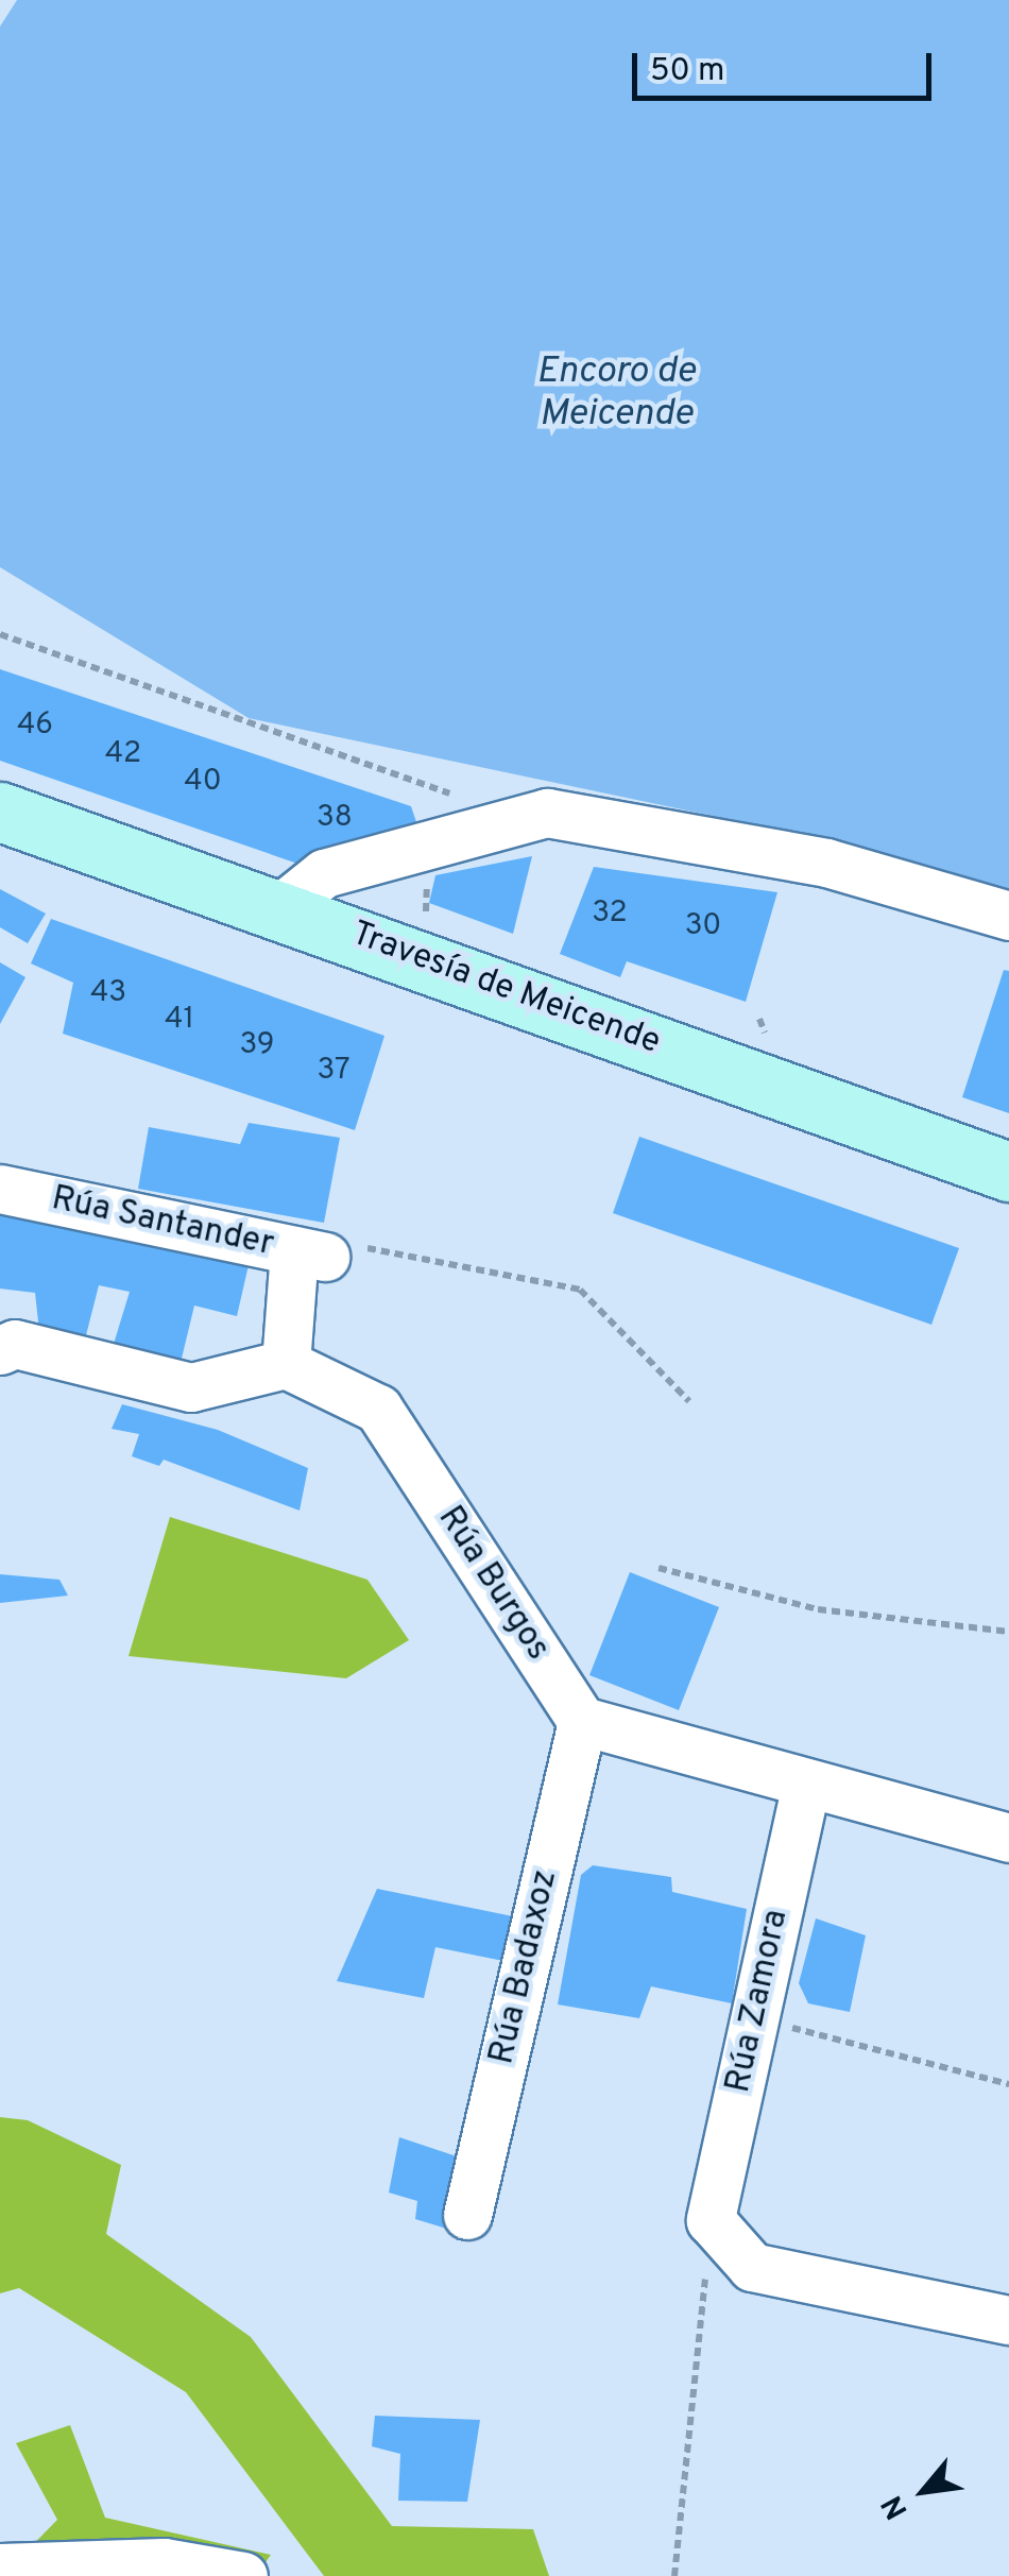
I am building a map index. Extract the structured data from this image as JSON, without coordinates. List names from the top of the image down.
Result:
{
  "streets": {
    "main road": ["Travesía de Meicende"],
    "street": [
      "Rúa Santander",
      "Rúa Burgos",
      "Rúa Badaxoz",
      "Rúa Zamora"
    ]
  },
  "crossings": [
    ["Rúa Burgos", "Rúa Badaxoz"]
  ],
  "water": ["Encoro de Meicende"],
  "house_numbers": [
    "46",
    "42",
    "40",
    "38",
    "32",
    "30",
    "43",
    "41",
    "39",
    "37"
  ],
  "scale_bar": "50 m",
  "north": "bottom left"
}
